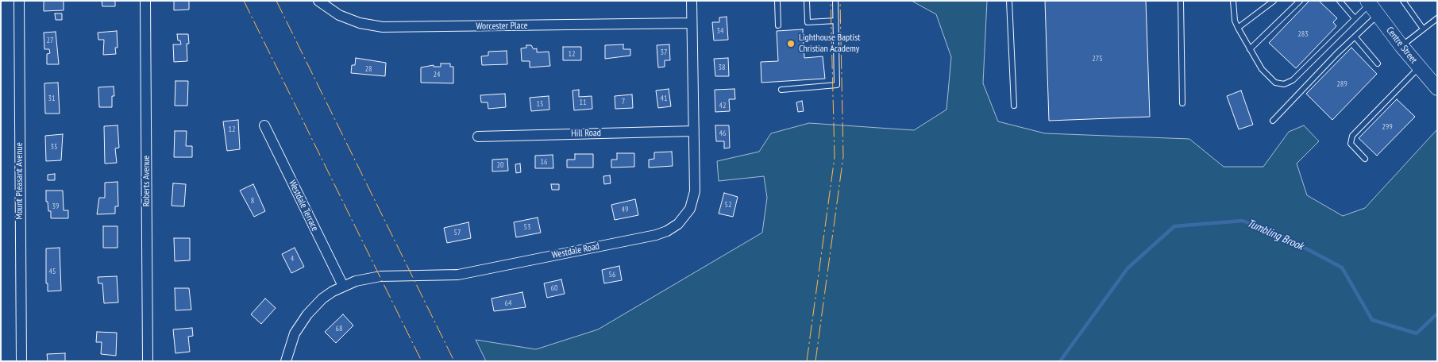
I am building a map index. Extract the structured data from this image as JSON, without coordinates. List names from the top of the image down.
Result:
{
  "streets": {
    "main road": ["Centre Street"],
    "street": [
      "Worcester Place",
      "Hill Road",
      "Mount Pleasant Avenue",
      "Roberts Avenue",
      "Westdale Terrace",
      "Westdale Road"
    ]
  },
  "crossings": [
    ["Worcester Place", "Westdale Road"],
    ["Hill Road", "Westdale Road"],
    ["Westdale Terrace", "Westdale Road"]
  ],
  "water": ["Tumbling Brook"],
  "places": ["Lighthouse Baptist Christian Academy"],
  "house_numbers": [
    "34",
    "283",
    "27",
    "37",
    "12",
    "275",
    "38",
    "28",
    "24",
    "289",
    "31",
    "41",
    "7",
    "11",
    "15",
    "42",
    "299",
    "12",
    "46",
    "35",
    "16",
    "20",
    "8",
    "52",
    "39",
    "49",
    "53",
    "57",
    "4",
    "45",
    "56",
    "60",
    "64",
    "68"
  ]
}
